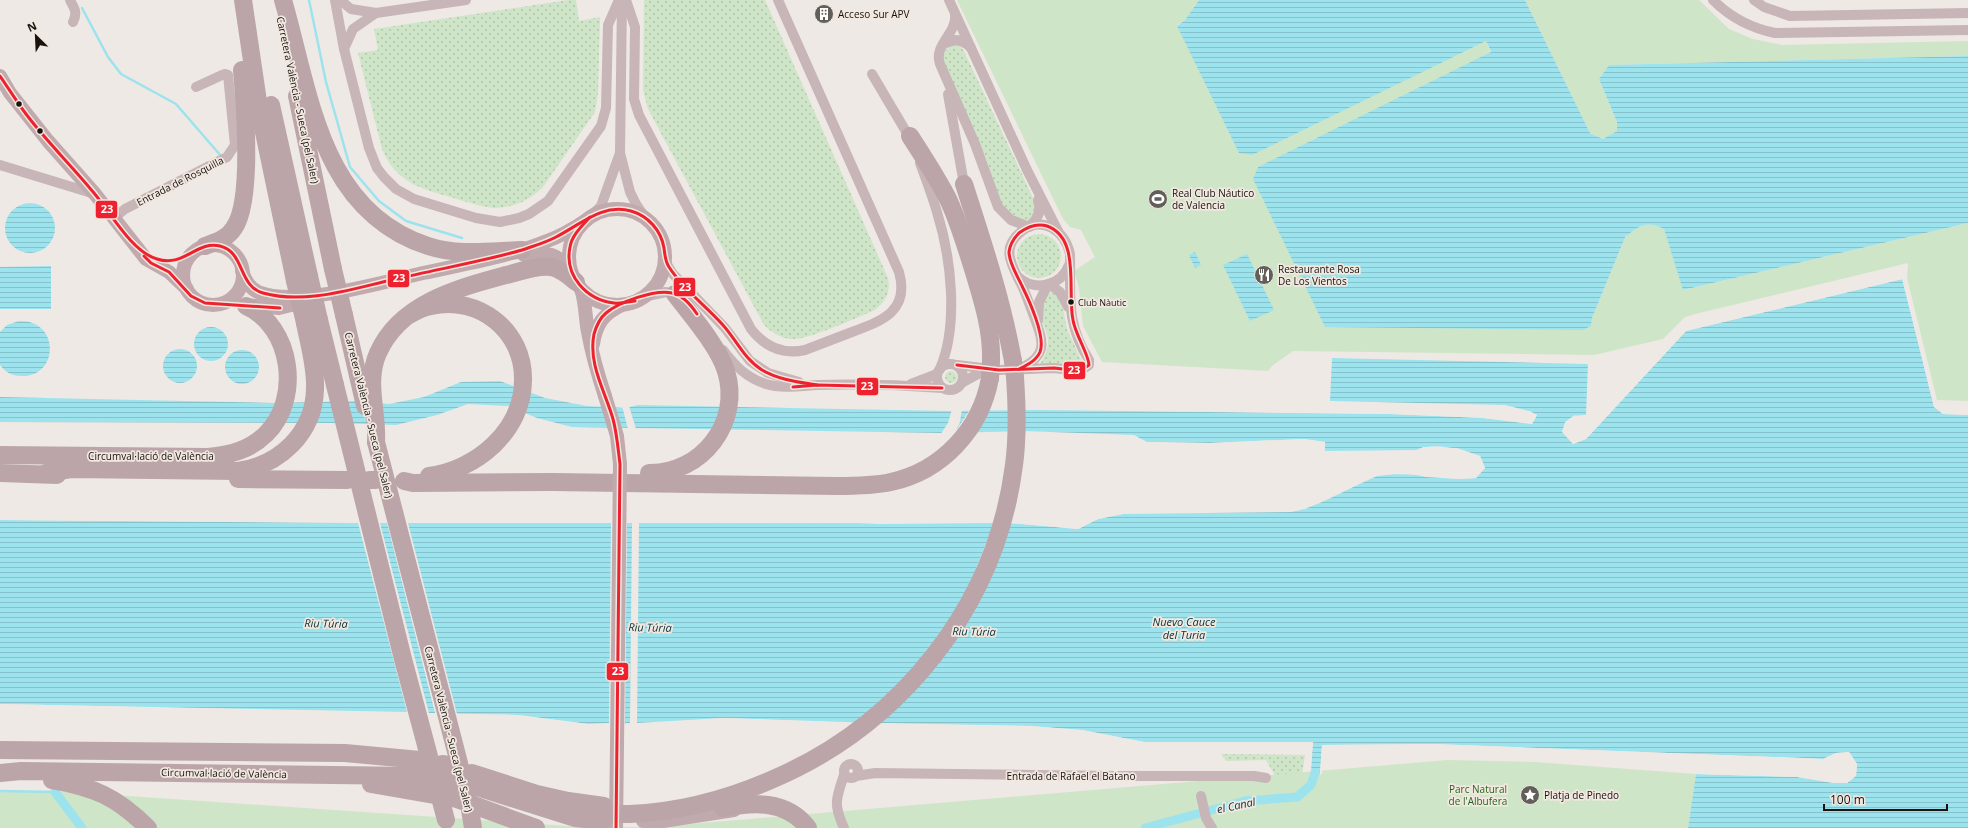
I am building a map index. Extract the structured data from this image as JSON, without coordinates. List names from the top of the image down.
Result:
{
  "streets": {
    "highway": ["Carretera València - Sueca (pel Saler)", "Circumval·lació de València"],
    "street": ["Entrada de Rosquilla", "Entrada de Rafael el Batano"]
  },
  "water": ["Nuevo Cauce del Turia", "Riu Túria", "el Canal"],
  "parks": ["Parc Natural de l'Albufera"],
  "places": {
    "building": ["Acceso Sur APV"],
    "sports": ["Real Club Náutico de Valencia"],
    "restaurant": ["Restaurante Rosa De Los Vientos"],
    "other": ["Club Nàutic"],
    "place": ["Platja de Pinedo"]
  },
  "lines": ["transit line 23"],
  "scale_bar": "100 m",
  "north": "top left"
}
